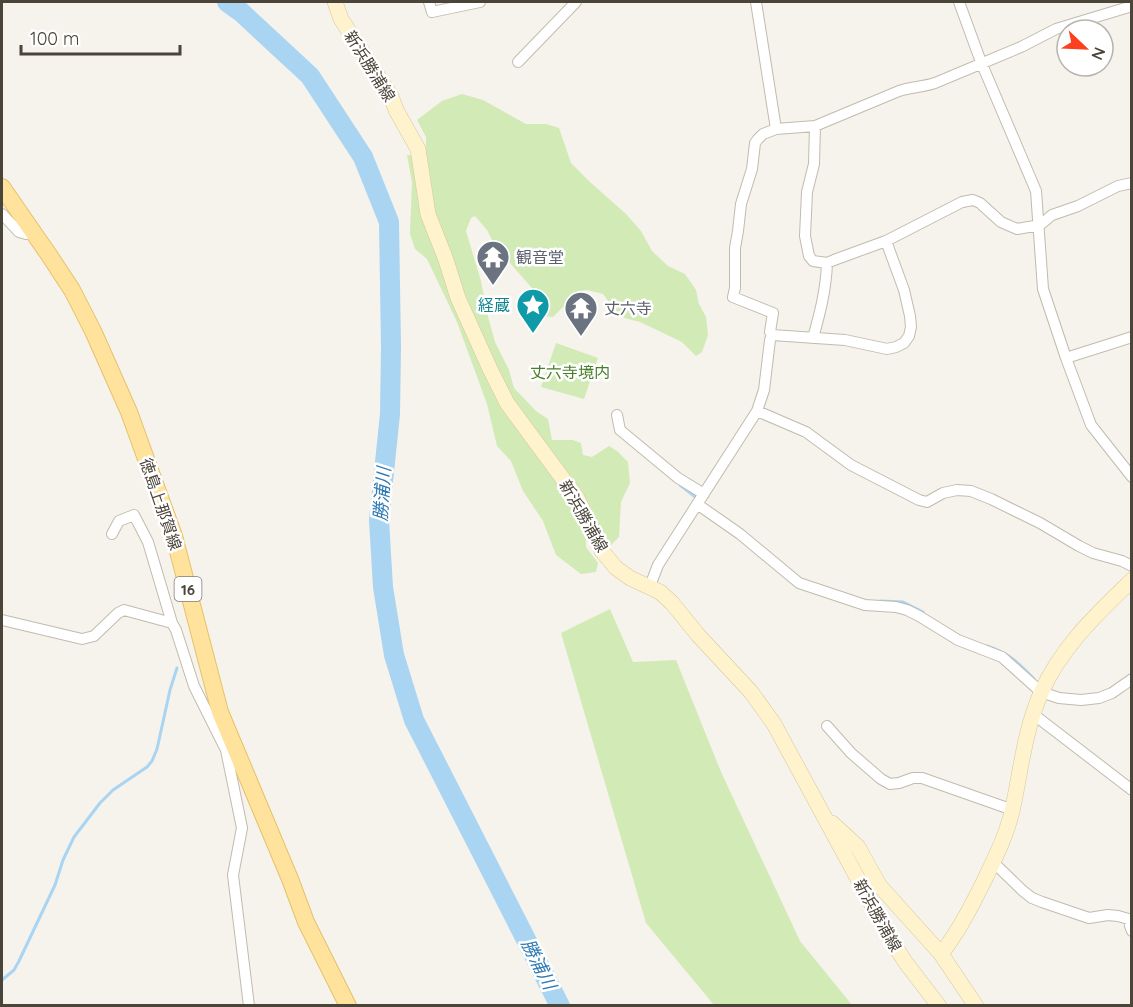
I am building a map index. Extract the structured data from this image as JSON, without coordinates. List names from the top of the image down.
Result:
{
  "streets": {
    "main road": ["新浜勝浦線", "徳島上那賀線", "16"]
  },
  "water": ["勝浦川"],
  "parks": ["丈六寺境内"],
  "places": {
    "temple": ["観音堂", "丈六寺"],
    "place": ["経蔵"]
  },
  "scale_bar": "100 m",
  "north": "bottom right"
}
